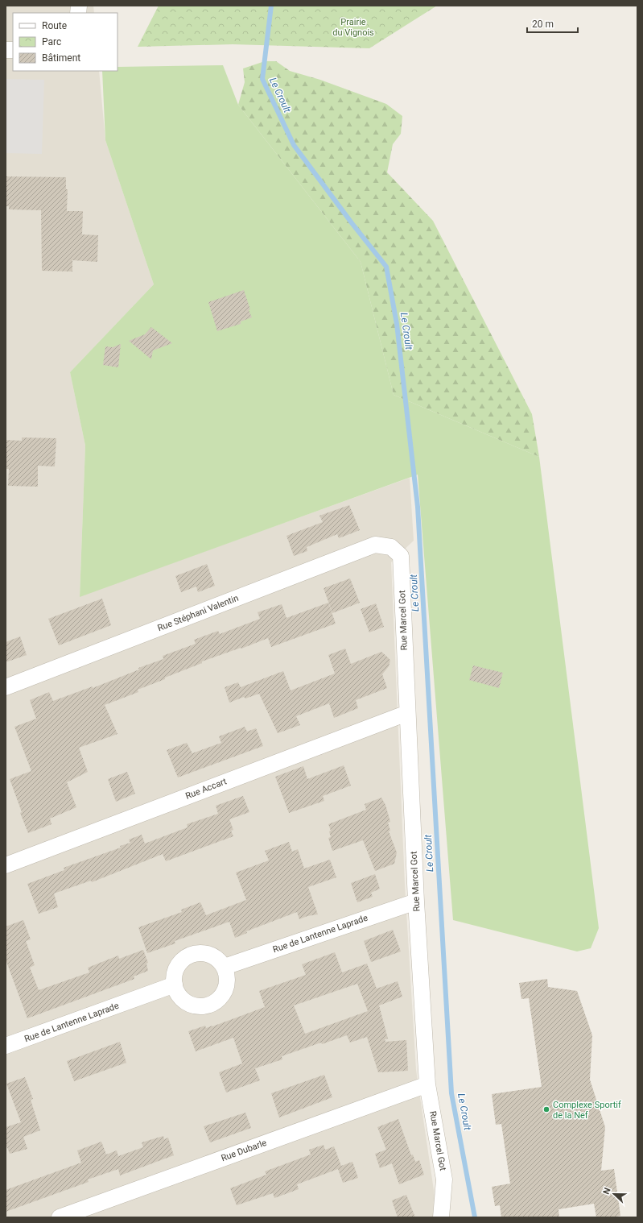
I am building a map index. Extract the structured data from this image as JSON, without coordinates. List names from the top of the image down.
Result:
{
  "streets": {
    "street": [
      "Rue Stéphani Valentin",
      "Rue Marcel Got",
      "Rue Accart",
      "Rue de Lantenne Laprade",
      "Rue Dubarle"
    ]
  },
  "crossings": [
    ["Rue Stéphani Valentin", "Rue Marcel Got"],
    ["Rue Marcel Got", "Rue Accart"],
    ["Rue Marcel Got", "Rue de Lantenne Laprade"],
    ["Rue Marcel Got", "Rue Dubarle"]
  ],
  "water": ["Le Croult"],
  "parks": ["Prairie du Vignois"],
  "places": ["Complexe Sportif de la Nef"],
  "legend": ["Route", "Parc", "Bâtiment"],
  "scale_bar": "20 m",
  "north": "left"
}
